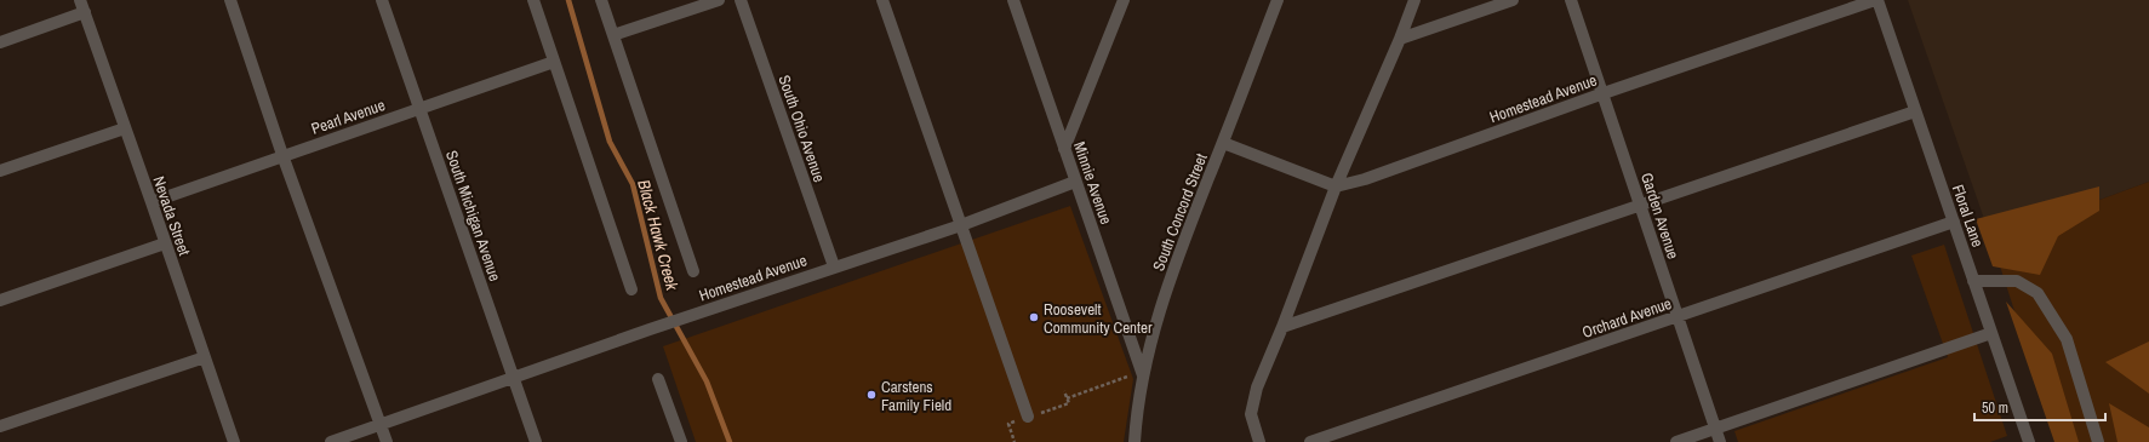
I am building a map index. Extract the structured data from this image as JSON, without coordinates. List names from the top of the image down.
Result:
{
  "streets": {
    "street": [
      "Homestead Avenue",
      "Pearl Avenue",
      "South Ohio Avenue",
      "Minnie Avenue",
      "South Concord Street",
      "Nevada Street",
      "South Michigan Avenue",
      "Garden Avenue",
      "Floral Lane",
      "Orchard Avenue"
    ]
  },
  "crossings": [
    ["Homestead Avenue", "South Ohio Avenue"],
    ["Homestead Avenue", "Minnie Avenue"],
    ["Homestead Avenue", "South Michigan Avenue"],
    ["Homestead Avenue", "Garden Avenue"],
    ["Homestead Avenue", "Floral Lane"],
    ["Pearl Avenue", "Nevada Street"],
    ["Pearl Avenue", "South Michigan Avenue"],
    ["Minnie Avenue", "South Concord Street"],
    ["Garden Avenue", "Orchard Avenue"],
    ["Floral Lane", "Orchard Avenue"]
  ],
  "water": ["Black Hawk Creek"],
  "places": ["Roosevelt Community Center", "Carstens Family Field"],
  "scale_bar": "50 m"
}
